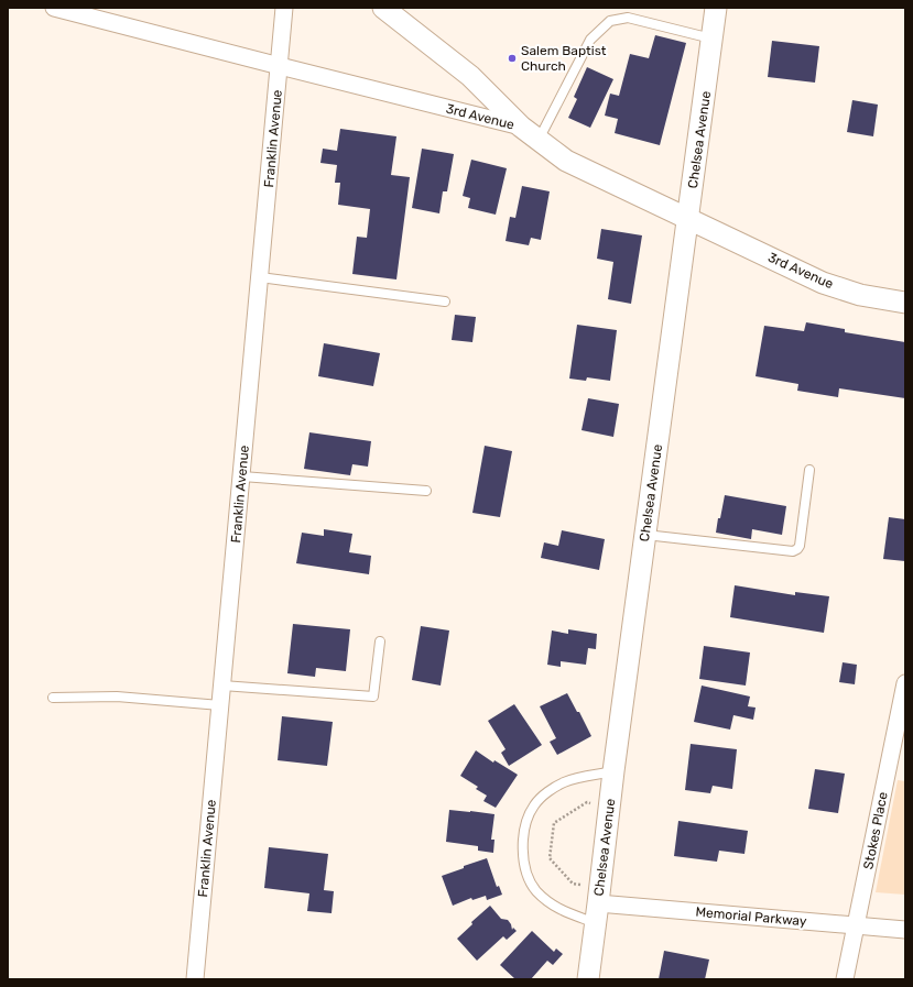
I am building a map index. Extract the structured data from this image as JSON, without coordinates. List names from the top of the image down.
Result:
{
  "streets": {
    "street": [
      "3rd Avenue",
      "Franklin Avenue",
      "Chelsea Avenue",
      "Stokes Place",
      "Memorial Parkway"
    ]
  },
  "crossings": [
    ["3rd Avenue", "Franklin Avenue"],
    ["3rd Avenue", "Chelsea Avenue"],
    ["Chelsea Avenue", "Memorial Parkway"],
    ["Stokes Place", "Memorial Parkway"]
  ],
  "places": ["Salem Baptist Church"]
}
